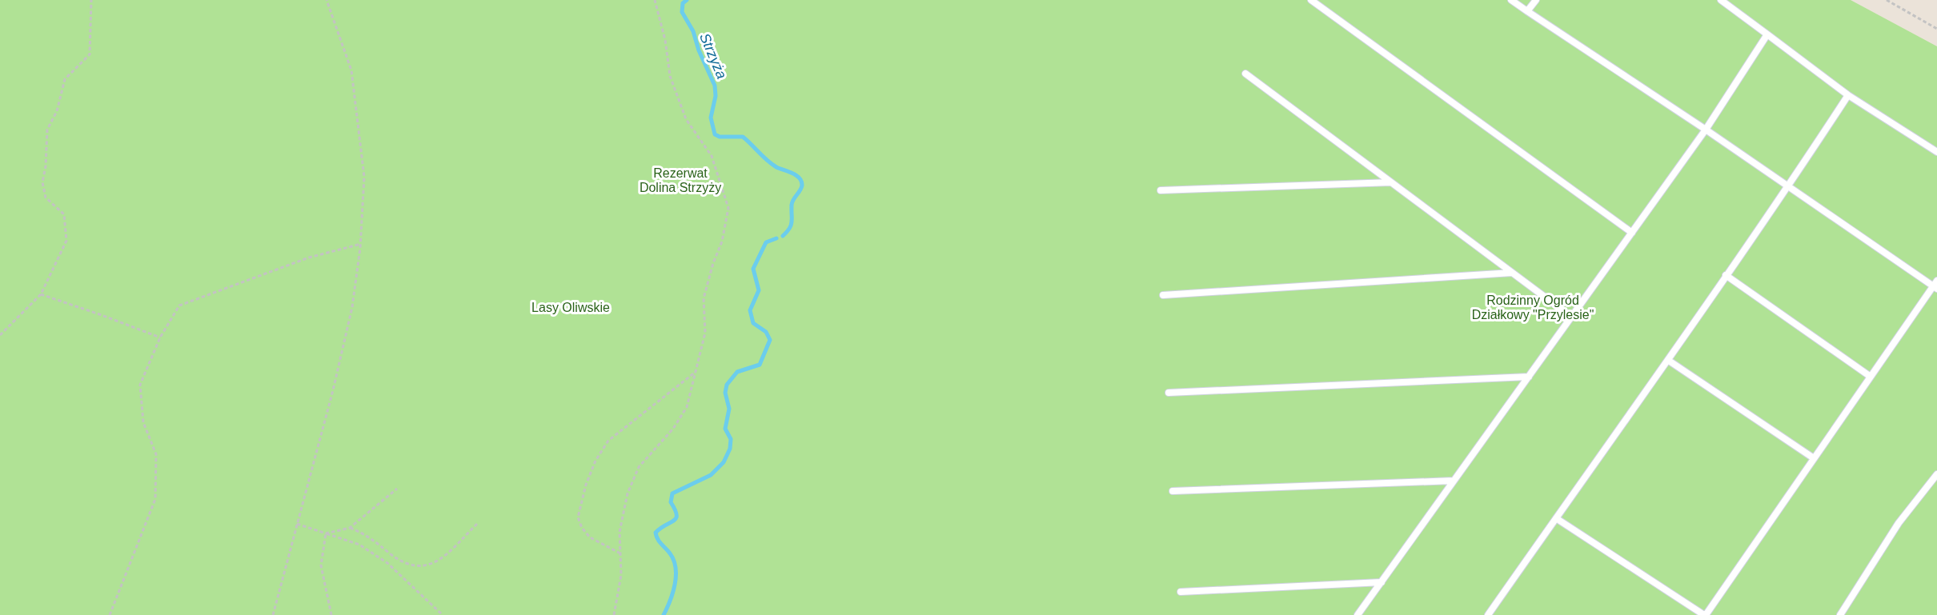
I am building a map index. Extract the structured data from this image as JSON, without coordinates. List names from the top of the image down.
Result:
{
  "water": ["Strzyża"],
  "parks": ["Rezerwat Dolina Strzyży", "Rodzinny Ogród Działkowy \"Przylesie\"", "Lasy Oliwskie"]
}
